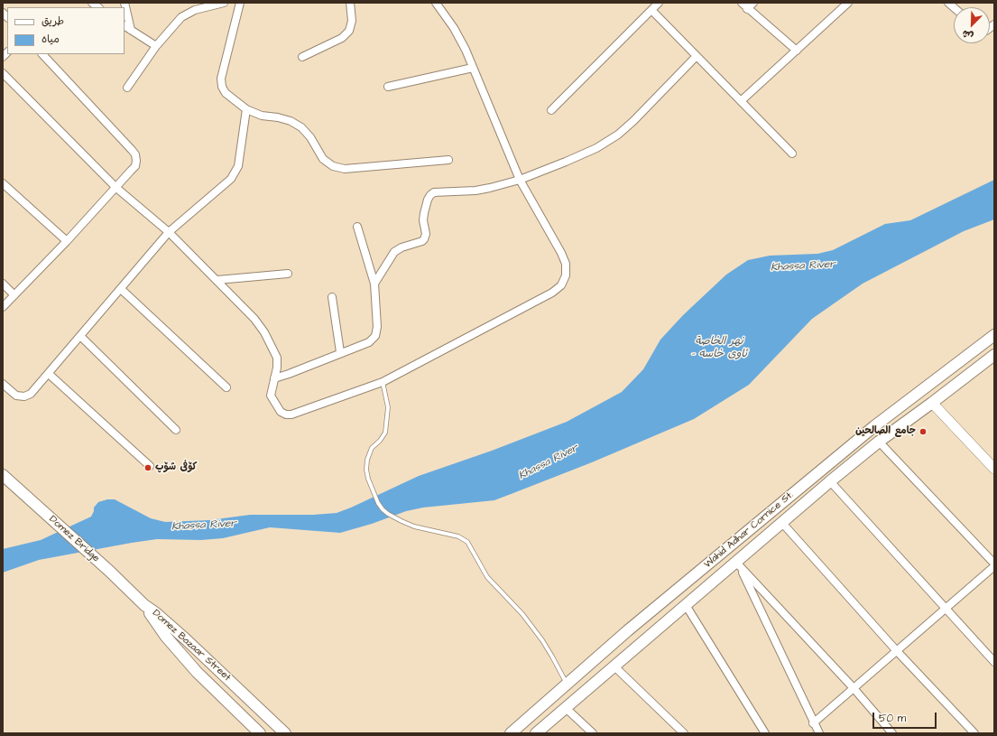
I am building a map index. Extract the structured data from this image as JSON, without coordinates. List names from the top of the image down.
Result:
{
  "streets": {
    "main road": ["Wahid Adhar Cornice St.", "Domez Bridge", "Domez Bazaar Street"]
  },
  "crossings": [
    ["Domez Bridge", "Domez Bazaar Street"]
  ],
  "water": ["Khassa River", "نهر الخاصة - ئاوی خاسە"],
  "places": ["جامع الصالحين", "کۆفی شۆپ"],
  "legend": ["طريق", "مياه"],
  "scale_bar": "50 m",
  "north": "bottom left"
}
